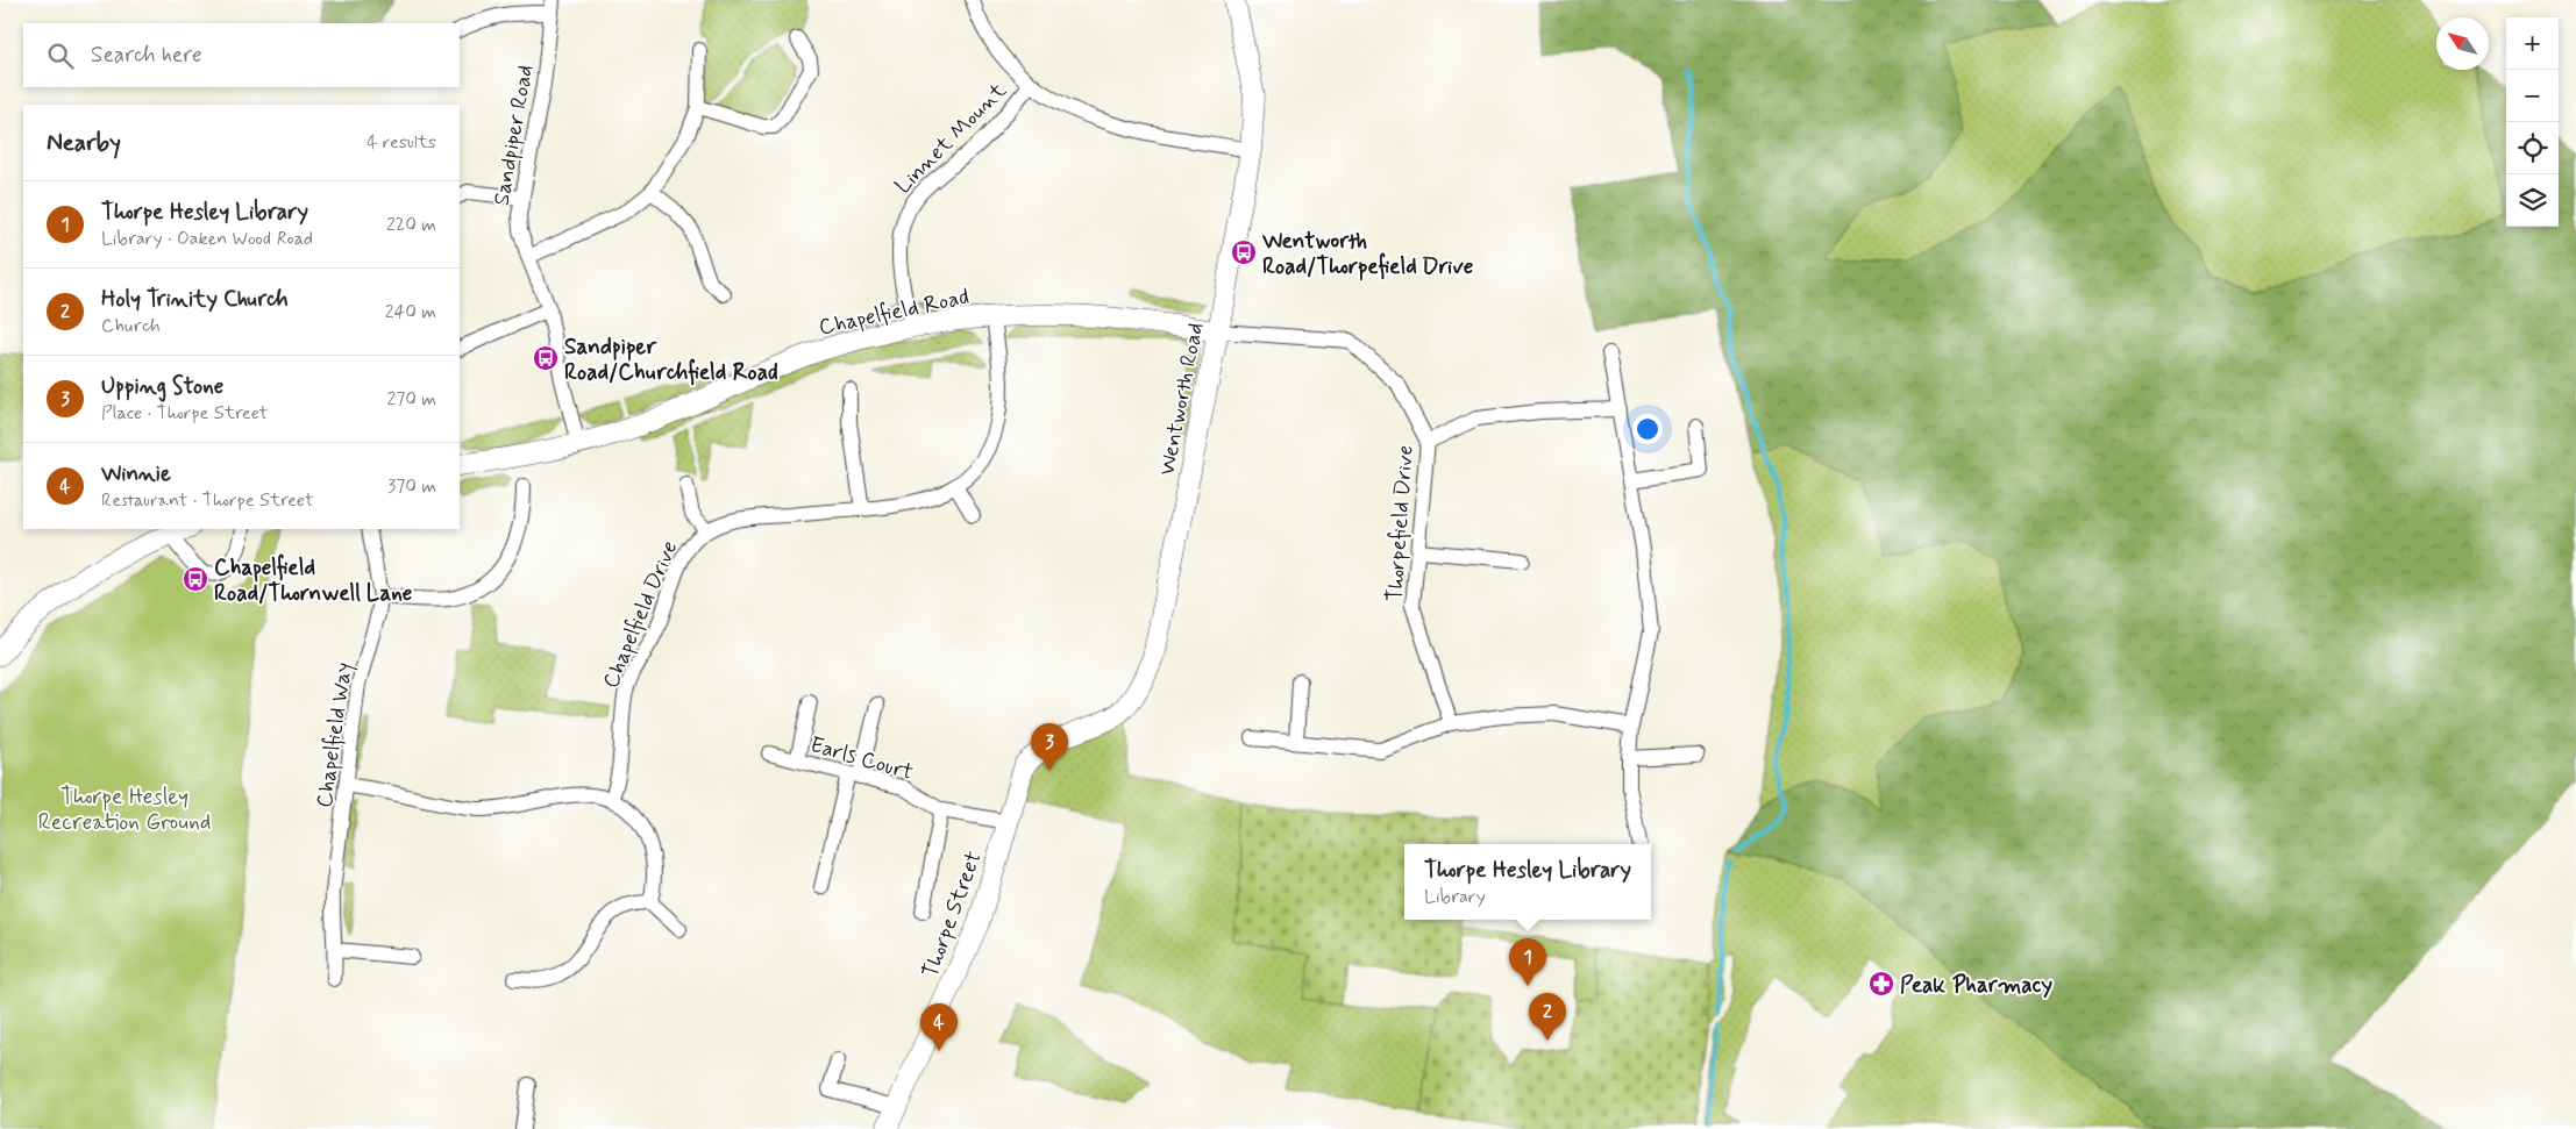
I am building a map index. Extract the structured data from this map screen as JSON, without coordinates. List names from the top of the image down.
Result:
{
  "streets": {
    "street": [
      "Sandpiper Road",
      "Linnet Mount",
      "Chapelfield Road",
      "Wentworth Road",
      "Thorpefield Drive",
      "Chapelfield Drive",
      "Chapelfield Way",
      "Earls Court",
      "Thorpe Street"
    ]
  },
  "crossings": [
    ["Sandpiper Road", "Chapelfield Road"],
    ["Linnet Mount", "Chapelfield Road"],
    ["Chapelfield Road", "Wentworth Road"],
    ["Chapelfield Road", "Thorpefield Drive"],
    ["Chapelfield Road", "Chapelfield Drive"],
    ["Wentworth Road", "Thorpefield Drive"],
    ["Wentworth Road", "Thorpe Street"],
    ["Earls Court", "Thorpe Street"]
  ],
  "parks": ["Thorpe Hesley Recreation Ground"],
  "places": {
    "bus stop": ["Wentworth Road/Thorpefield Drive", "Sandpiper Road/Churchfield Road", "Chapelfield Road/Thornwell Lane"],
    "pharmacy": ["Peak Pharmacy"]
  },
  "north": "top left",
  "page": {
    "map_buttons": ["+", "−"],
    "search": "Search here",
    "heading": ["Nearby", "4 results"],
    "list": [
      {
        "mark": "1",
        "name": "Thorpe Hesley Library",
        "note": "Library · Oaken Wood Road",
        "value": "220 m"
      },
      {
        "mark": "2",
        "name": "Holy Trinity Church",
        "note": "Church",
        "value": "240 m"
      },
      {
        "mark": "3",
        "name": "Upping Stone",
        "note": "Place · Thorpe Street",
        "value": "270 m"
      },
      {
        "mark": "4",
        "name": "Winnie",
        "note": "Restaurant · Thorpe Street",
        "value": "370 m"
      }
    ],
    "pins": [
      "3",
      "1",
      "2",
      "4"
    ],
    "popup": ["Thorpe Hesley Library", "Library"]
  }
}
